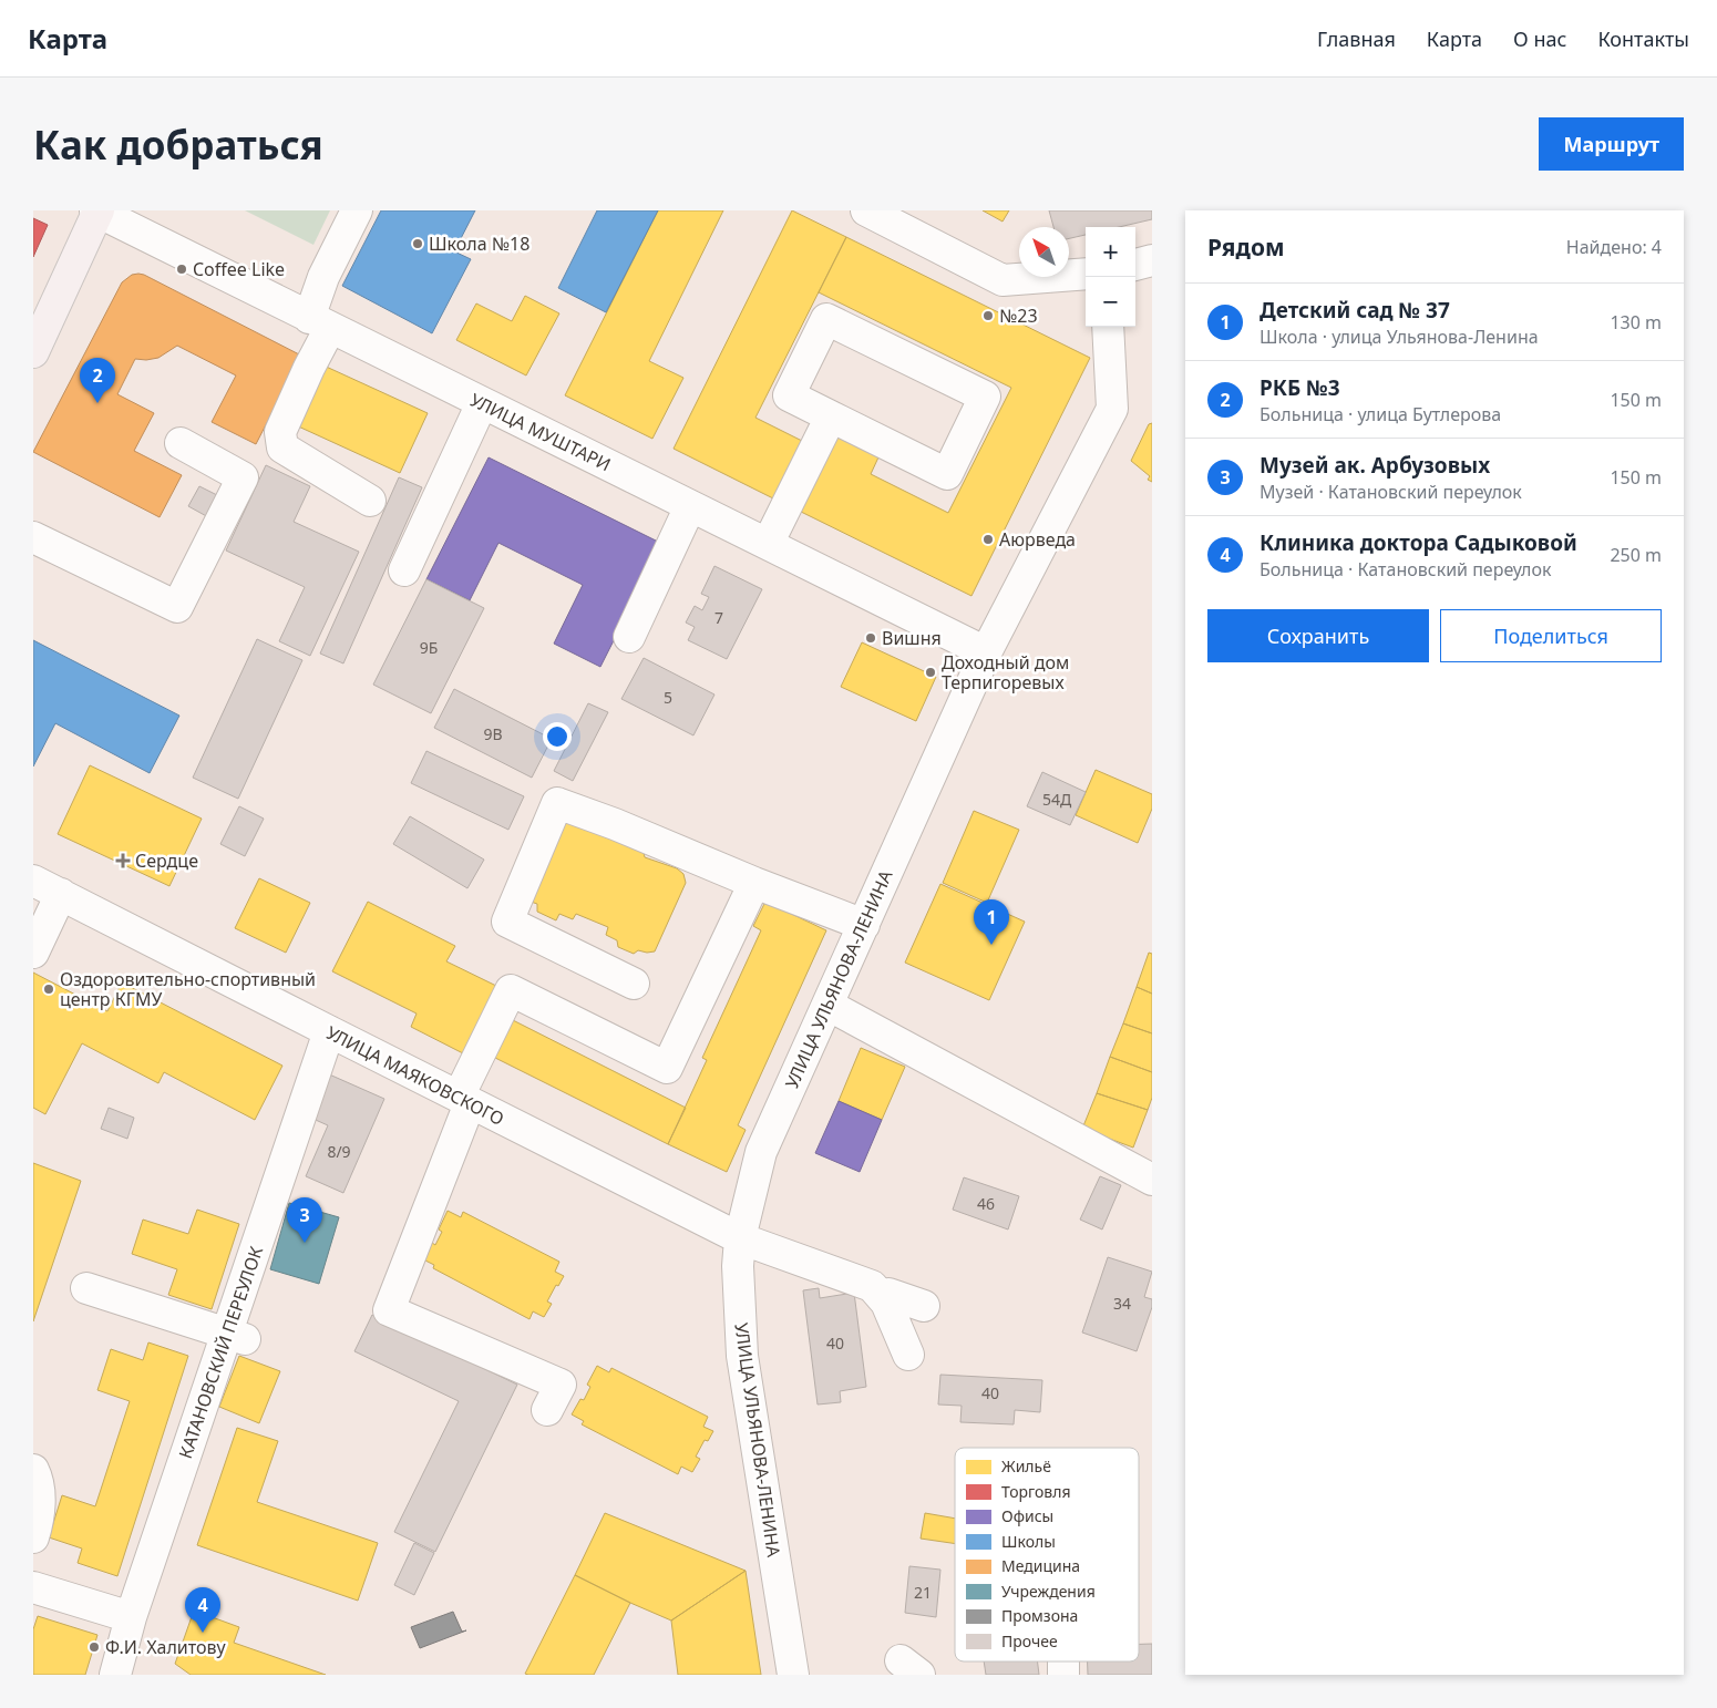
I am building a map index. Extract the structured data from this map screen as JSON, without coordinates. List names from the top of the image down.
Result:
{
  "streets": {
    "street": [
      "УЛИЦА МУШТАРИ",
      "УЛИЦА УЛЬЯНОВА-ЛЕНИНА",
      "УЛИЦА МАЯКОВСКОГО",
      "КАТАНОВСКИЙ ПЕРЕУЛОК"
    ]
  },
  "crossings": [
    ["УЛИЦА МУШТАРИ", "УЛИЦА УЛЬЯНОВА-ЛЕНИНА"],
    ["УЛИЦА УЛЬЯНОВА-ЛЕНИНА", "УЛИЦА МАЯКОВСКОГО"],
    ["УЛИЦА МАЯКОВСКОГО", "КАТАНОВСКИЙ ПЕРЕУЛОК"]
  ],
  "places": {
    "other": [
      "Школа №18",
      "Coffee Like",
      "№23",
      "Аюрведа",
      "Вишня",
      "Доходный дом Терпигоревых",
      "Оздоровительно-спортивный центр КГМУ",
      "Ф.И. Халитову"
    ],
    "health": ["Сердце"]
  },
  "house_numbers": [
    "7",
    "9Б",
    "5",
    "9В",
    "54Д",
    "8/9",
    "46",
    "34",
    "40",
    "40",
    "21"
  ],
  "legend": [
    "Жильё",
    "Торговля",
    "Офисы",
    "Школы",
    "Медицина",
    "Учреждения",
    "Промзона",
    "Прочее"
  ],
  "north": "top left",
  "page": {
    "header": "Карта",
    "nav": [
      "Главная",
      "Карта",
      "О нас",
      "Контакты"
    ],
    "buttons": [
      "Маршрут",
      ["Сохранить", "Поделиться"]
    ],
    "title": "Как добраться",
    "heading": ["Рядом", "Найдено: 4"],
    "map_buttons": ["+", "−"],
    "list": [
      {
        "mark": "1",
        "name": "Детский сад № 37",
        "note": "Школа · улица Ульянова-Ленина",
        "value": "130 m"
      },
      {
        "mark": "2",
        "name": "РКБ №3",
        "note": "Больница · улица Бутлерова",
        "value": "150 m"
      },
      {
        "mark": "3",
        "name": "Музей ак. Арбузовых",
        "note": "Музей · Катановский переулок",
        "value": "150 m"
      },
      {
        "mark": "4",
        "name": "Клиника доктора Садыковой",
        "note": "Больница · Катановский переулок",
        "value": "250 m"
      }
    ],
    "pins": [
      "2",
      "1",
      "3",
      "4"
    ]
  }
}
